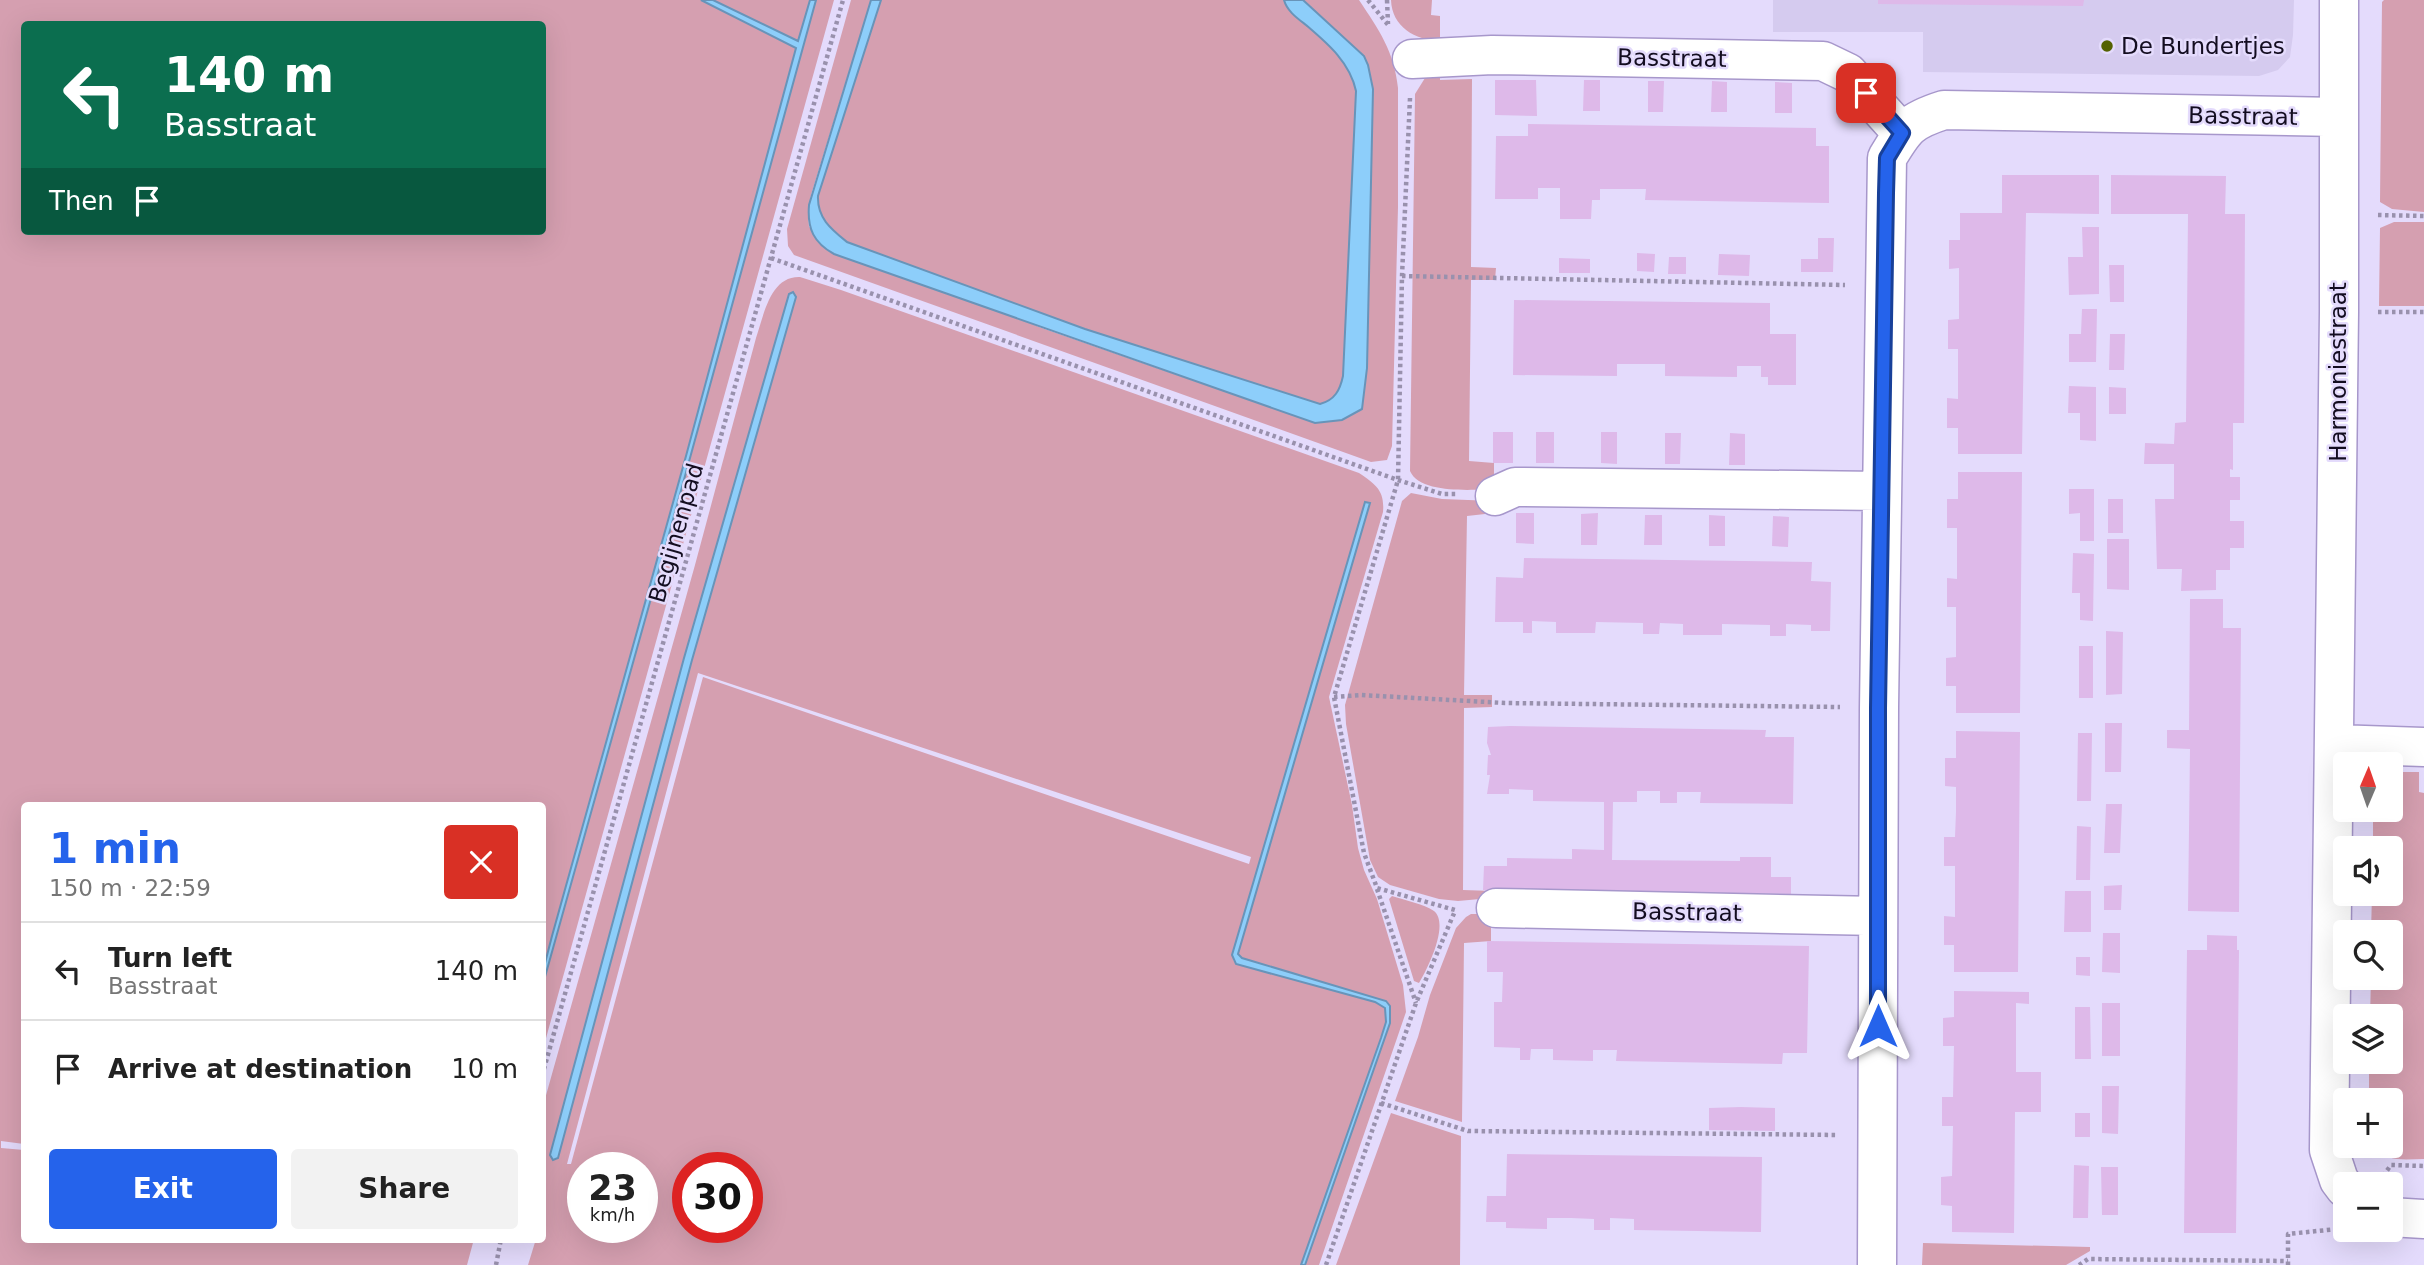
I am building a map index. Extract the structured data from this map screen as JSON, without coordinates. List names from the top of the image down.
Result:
{
  "streets": {
    "street": ["Basstraat", "Harmoniestraat"],
    "path": ["Begijnenpad"]
  },
  "crossings": [
    ["Basstraat", "Harmoniestraat"]
  ],
  "places": ["De Bundertjes"],
  "north": "top",
  "page": {
    "turn": ["140 m", "Basstraat"],
    "then": "Then",
    "map_buttons": ["+", "−"],
    "heading": ["1 min", "150 m · 22:59"],
    "list": [
      {
        "name": "Turn left",
        "note": "Basstraat",
        "value": "140 m"
      },
      {
        "name": "Arrive at destination",
        "value": "10 m"
      }
    ],
    "buttons": ["Exit", "Share"],
    "speed": "23 km/h",
    "limit": "30"
  }
}
